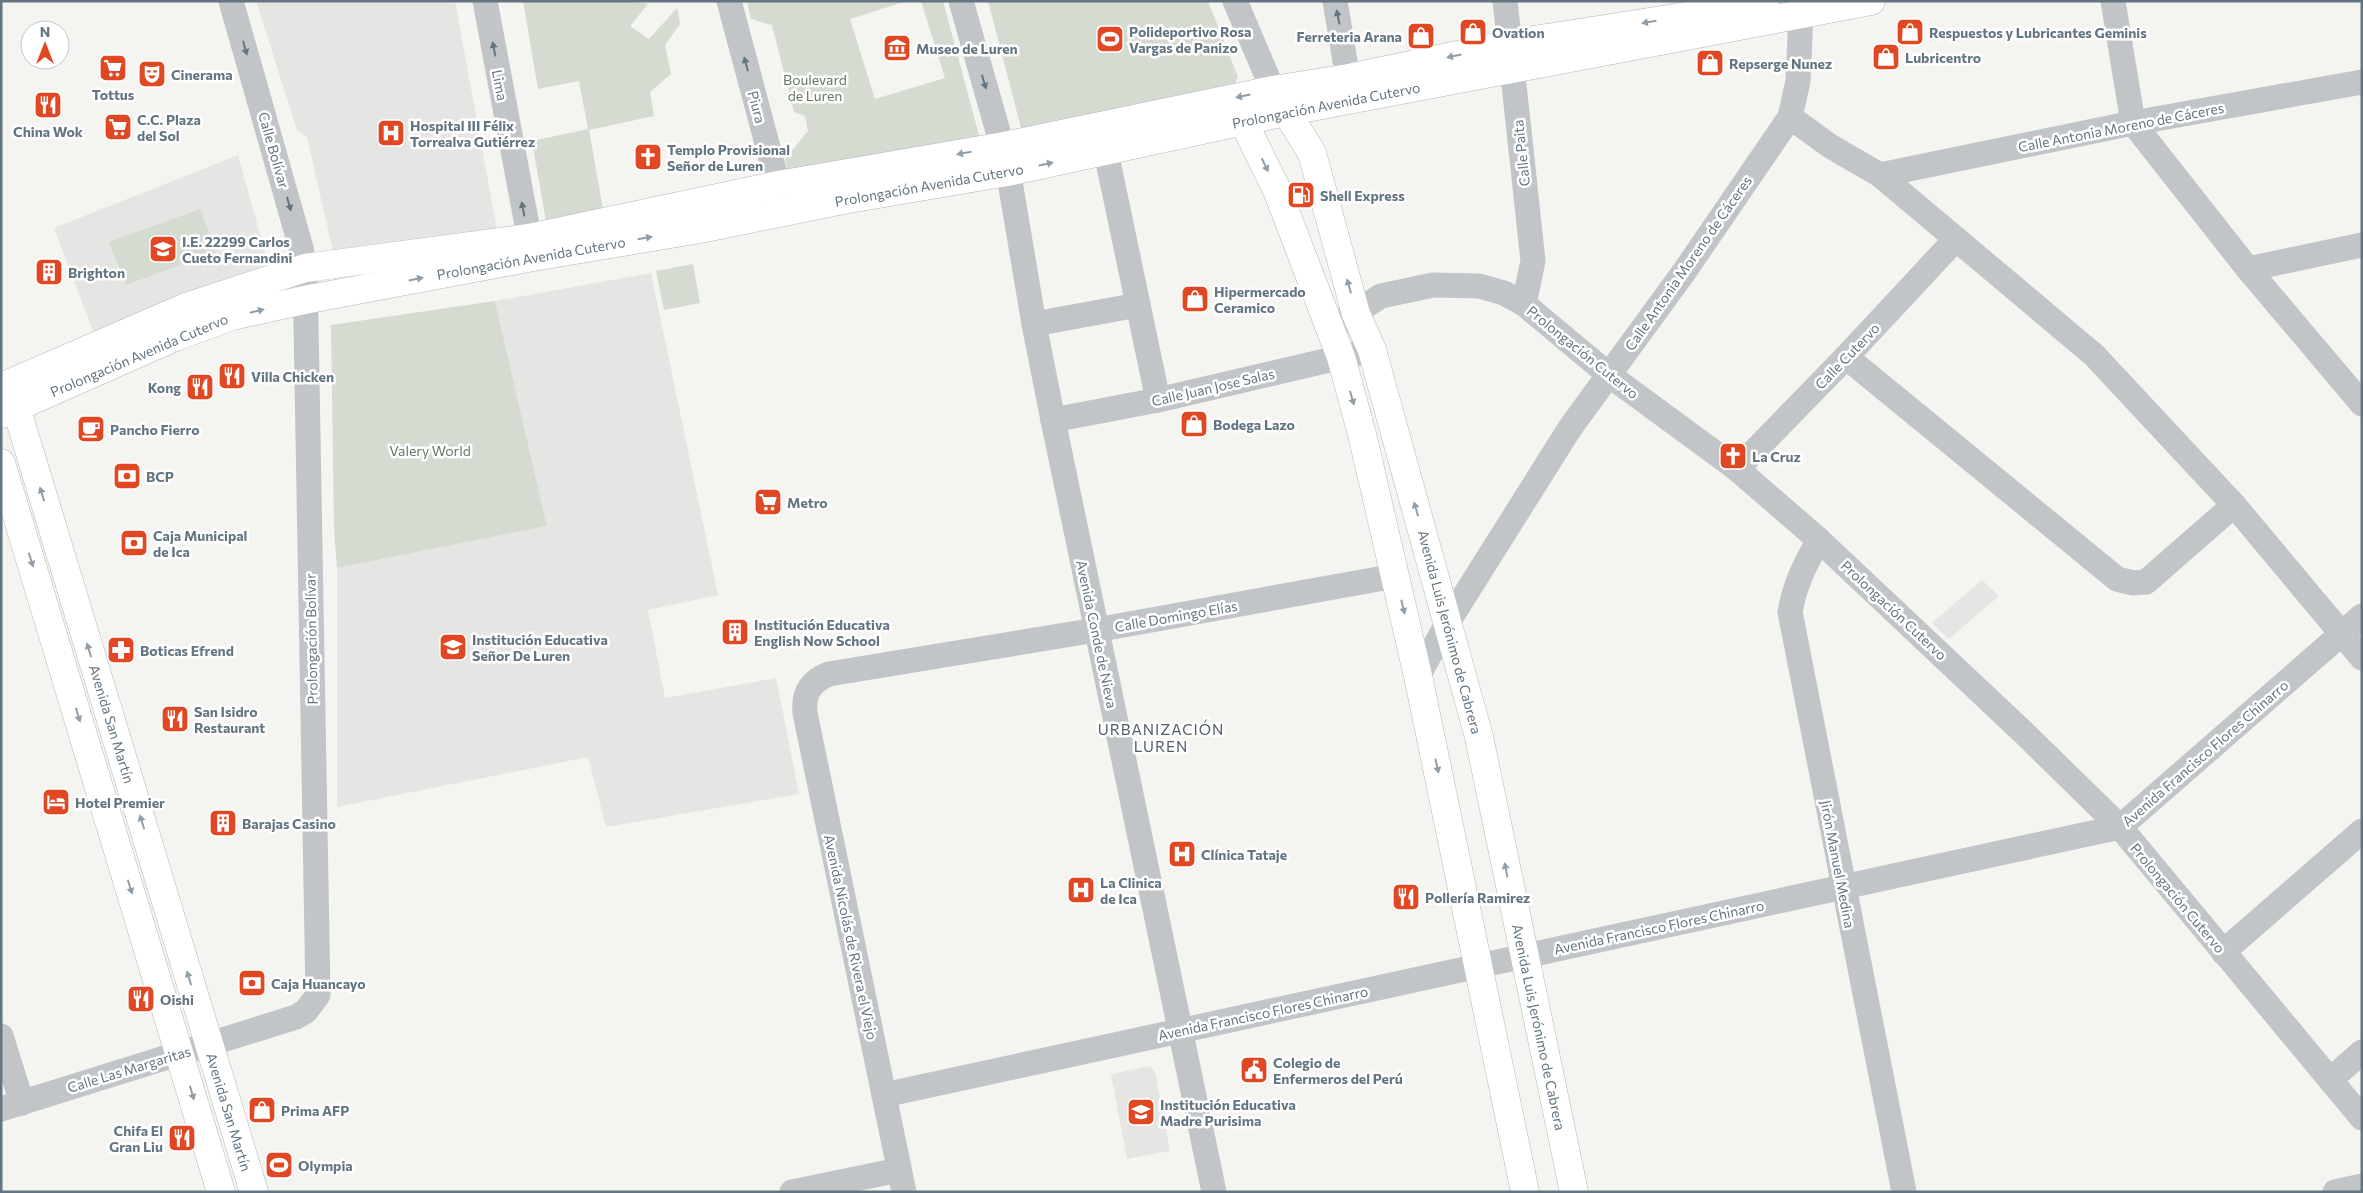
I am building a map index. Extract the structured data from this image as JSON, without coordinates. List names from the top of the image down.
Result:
{
  "streets": {
    "street": [
      "Lima",
      "Prolongación Avenida Cutervo",
      "Piura",
      "Calle Antonia Moreno de Cáceres",
      "Calle Bolívar",
      "Calle Paita",
      "Prolongación Cutervo",
      "Calle Cutervo",
      "Calle Juan Jose Salas",
      "Calle Domingo Elías",
      "Avenida Luis Jerónimo de Cabrera",
      "Avenida Conde de Nieva",
      "Prolongación Bolívar",
      "Avenida San Martín",
      "Avenida Francisco Flores Chinarro",
      "Jirón Manuel Medina",
      "Avenida Nicolás de Rivera el Viejo",
      "Calle Las Margaritas"
    ]
  },
  "crossings": [
    ["Lima", "Prolongación Avenida Cutervo"],
    ["Prolongación Avenida Cutervo", "Piura"],
    ["Prolongación Avenida Cutervo", "Calle Antonia Moreno de Cáceres"],
    ["Prolongación Avenida Cutervo", "Calle Bolívar"],
    ["Prolongación Avenida Cutervo", "Calle Paita"],
    ["Prolongación Avenida Cutervo", "Avenida Luis Jerónimo de Cabrera"],
    ["Prolongación Avenida Cutervo", "Avenida Conde de Nieva"],
    ["Prolongación Avenida Cutervo", "Prolongación Bolívar"],
    ["Prolongación Avenida Cutervo", "Avenida San Martín"],
    ["Calle Antonia Moreno de Cáceres", "Prolongación Cutervo"],
    ["Calle Antonia Moreno de Cáceres", "Avenida Luis Jerónimo de Cabrera"],
    ["Calle Bolívar", "Prolongación Bolívar"],
    ["Calle Paita", "Prolongación Cutervo"],
    ["Prolongación Cutervo", "Calle Cutervo"],
    ["Prolongación Cutervo", "Avenida Luis Jerónimo de Cabrera"],
    ["Prolongación Cutervo", "Avenida Francisco Flores Chinarro"],
    ["Prolongación Cutervo", "Jirón Manuel Medina"],
    ["Calle Juan Jose Salas", "Avenida Luis Jerónimo de Cabrera"],
    ["Calle Juan Jose Salas", "Avenida Conde de Nieva"],
    ["Calle Domingo Elías", "Avenida Conde de Nieva"],
    ["Calle Domingo Elías", "Avenida Nicolás de Rivera el Viejo"],
    ["Avenida Luis Jerónimo de Cabrera", "Avenida Francisco Flores Chinarro"],
    ["Avenida Conde de Nieva", "Avenida Francisco Flores Chinarro"],
    ["Prolongación Bolívar", "Calle Las Margaritas"],
    ["Avenida San Martín", "Calle Las Margaritas"],
    ["Avenida Francisco Flores Chinarro", "Jirón Manuel Medina"],
    ["Avenida Francisco Flores Chinarro", "Avenida Nicolás de Rivera el Viejo"]
  ],
  "one_way": ["Lima", "Piura", "Calle Bolívar"],
  "districts": ["URBANIZACIÓN LUREN"],
  "parks": ["Boulevard de Luren", "Valery World"],
  "places": {
    "shop": [
      "Ovation",
      "Respuestos y Lubricantes Geminis",
      "Ferreteria Arana",
      "Lubricentro",
      "Repserge Nunez",
      "Hipermercado Ceramico",
      "Bodega Lazo",
      "Prima AFP"
    ],
    "sports": ["Polideportivo Rosa Vargas de Panizo", "Olympia"],
    "museum": ["Museo de Luren"],
    "supermarket": ["Tottus", "C.C. Plaza del Sol", "Metro"],
    "theatre": ["Cinerama"],
    "restaurant": [
      "China Wok",
      "Villa Chicken",
      "Kong",
      "San Isidro Restaurant",
      "Pollería Ramirez",
      "Oishi",
      "Chifa El Gran Liu"
    ],
    "hospital": ["Hospital III Félix Torrealva Gutiérrez", "Clínica Tataje", "La Clinica de Ica"],
    "church": ["Templo Provisional Señor de Luren", "La Cruz"],
    "fuel station": ["Shell Express"],
    "school or university": ["I.E. 22299 Carlos Cueto Fernandini", "Institución Educativa Señor De Luren", "Institución Educativa Madre Purisima"],
    "building": ["Brighton", "Institución Educativa English Now School", "Barajas Casino"],
    "cafe": ["Pancho Fierro"],
    "bank": ["BCP", "Caja Municipal de Ica", "Caja Huancayo"],
    "pharmacy": ["Boticas Efrend"],
    "hotel": ["Hotel Premier"],
    "public building": ["Colegio de Enfermeros del Perú"]
  },
  "north": "top"
}
